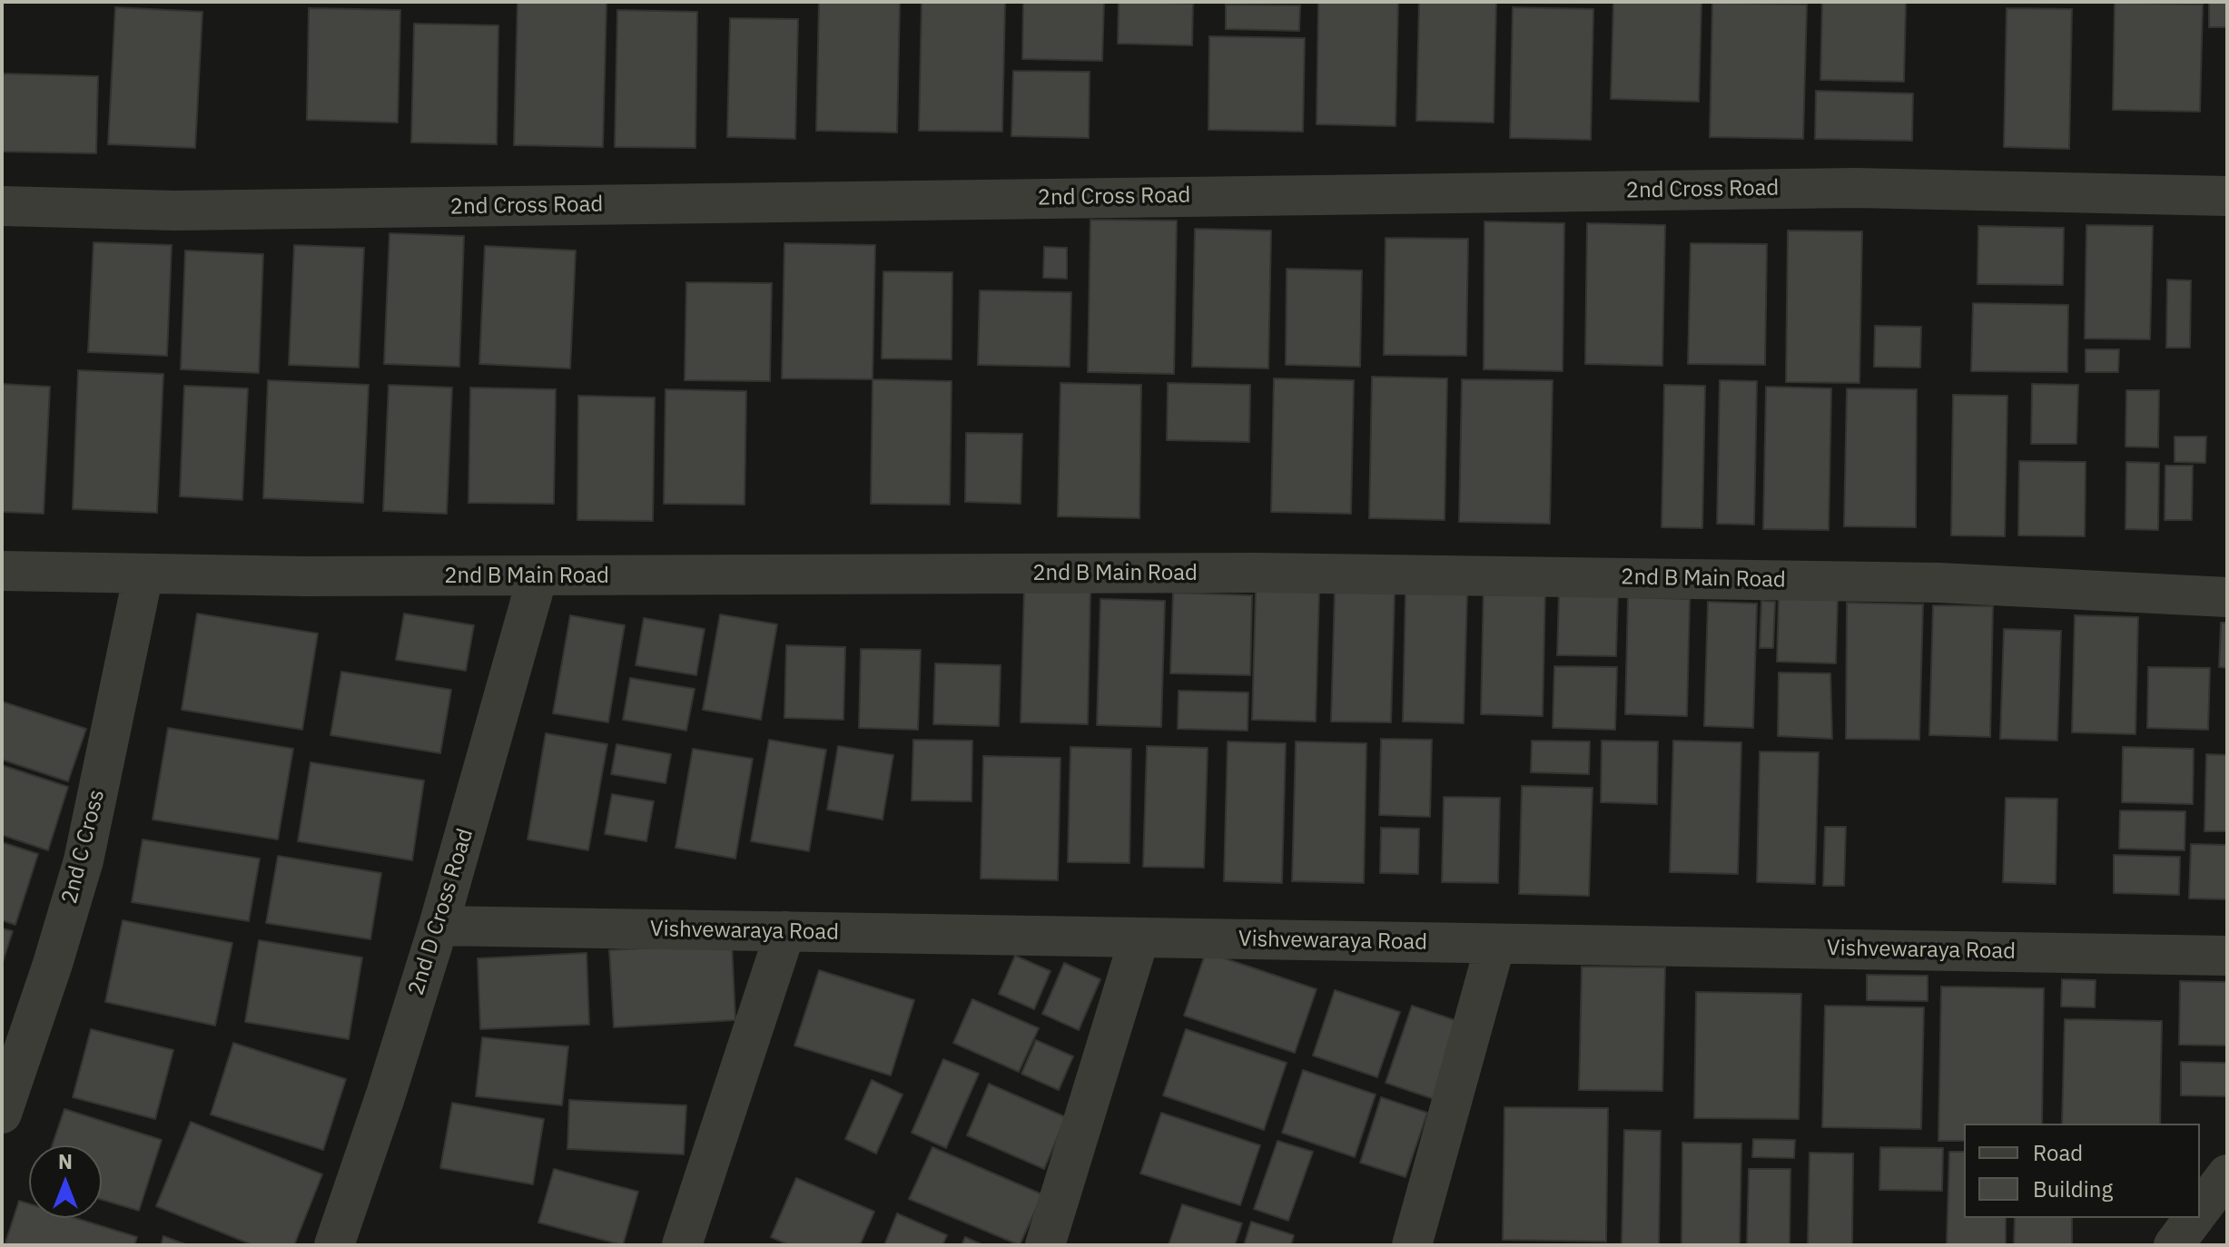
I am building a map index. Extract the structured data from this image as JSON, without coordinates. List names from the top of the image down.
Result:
{
  "streets": {
    "street": [
      "2nd Cross Road",
      "2nd B Main Road",
      "2nd C Cross",
      "2nd D Cross Road",
      "Vishvewaraya Road"
    ]
  },
  "crossings": [
    ["2nd B Main Road", "2nd C Cross"],
    ["2nd B Main Road", "2nd D Cross Road"],
    ["2nd D Cross Road", "Vishvewaraya Road"]
  ],
  "legend": ["Road", "Building"],
  "north": "top"
}
